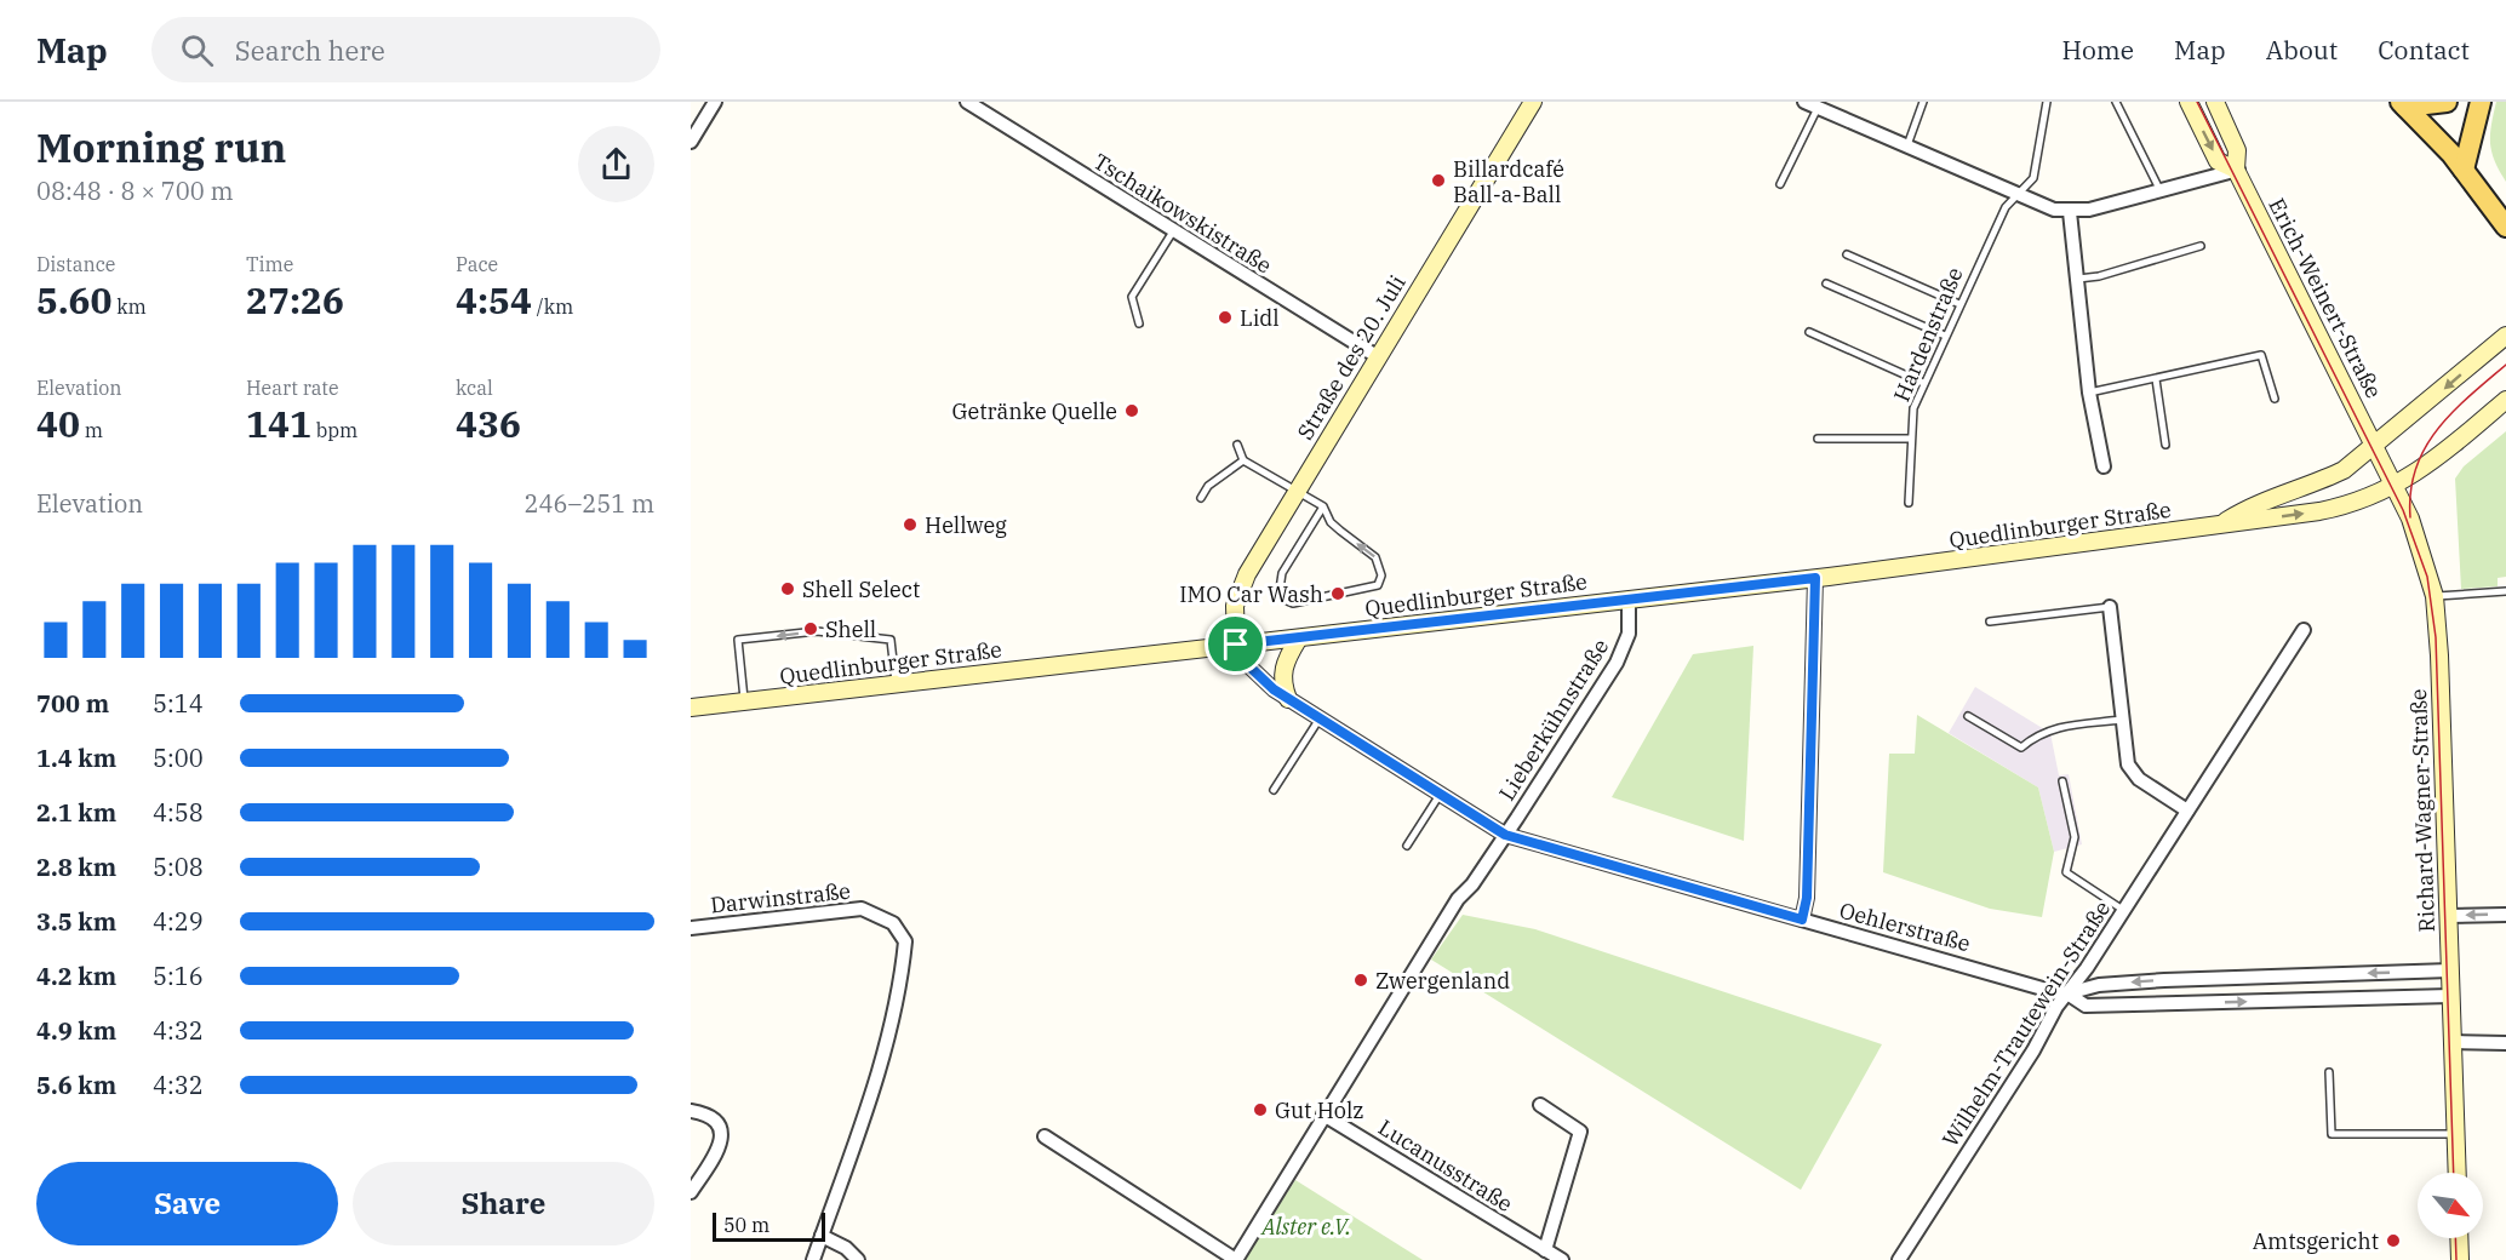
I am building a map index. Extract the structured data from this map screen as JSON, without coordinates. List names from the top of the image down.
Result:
{
  "streets": {
    "main road": [
      "Erich-Weinert-Straße",
      "Straße des 20. Juli",
      "Quedlinburger Straße",
      "Richard-Wagner-Straße"
    ],
    "street": [
      "Tschaikowskistraße",
      "Lieberkühnstraße",
      "Darwinstraße",
      "Oehlerstraße",
      "Wilhelm-Trautewein-Straße",
      "Lucanusstraße"
    ],
    "lane": ["Hardenstraße"]
  },
  "crossings": [
    ["Tschaikowskistraße", "Straße des 20. Juli"],
    ["Erich-Weinert-Straße", "Quedlinburger Straße"],
    ["Erich-Weinert-Straße", "Richard-Wagner-Straße"],
    ["Straße des 20. Juli", "Quedlinburger Straße"],
    ["Straße des 20. Juli", "Oehlerstraße"],
    ["Quedlinburger Straße", "Lieberkühnstraße"],
    ["Quedlinburger Straße", "Richard-Wagner-Straße"],
    ["Quedlinburger Straße", "Oehlerstraße"],
    ["Lieberkühnstraße", "Oehlerstraße"],
    ["Lieberkühnstraße", "Lucanusstraße"],
    ["Richard-Wagner-Straße", "Oehlerstraße"],
    ["Oehlerstraße", "Wilhelm-Trautewein-Straße"]
  ],
  "parks": ["Alster e.V."],
  "places": [
    "Billardcafé Ball-a-Ball",
    "Lidl",
    "Getränke Quelle",
    "Hellweg",
    "Shell Select",
    "IMO Car Wash",
    "Shell",
    "Zwergenland",
    "Gut Holz",
    "Amtsgericht"
  ],
  "scale_bar": "50 m",
  "north": "bottom right",
  "page": {
    "header": "Map",
    "search": "Search here",
    "nav": [
      "Home",
      "Map",
      "About",
      "Contact"
    ],
    "heading": ["Morning run", "08:48 · 8 × 700 m"],
    "stats": [
      ["Distance", "5.60 km"],
      ["Time", "27:26"],
      ["Pace", "4:54 /km"],
      ["Elevation", "40 m"],
      ["Heart rate", "141 bpm"],
      ["kcal", "436"]
    ],
    "chart": ["Elevation", "246–251 m"],
    "list": [
      {
        "name": "700 m",
        "note": "5:14"
      },
      {
        "name": "1.4 km",
        "note": "5:00"
      },
      {
        "name": "2.1 km",
        "note": "4:58"
      },
      {
        "name": "2.8 km",
        "note": "5:08"
      },
      {
        "name": "3.5 km",
        "note": "4:29"
      },
      {
        "name": "4.2 km",
        "note": "5:16"
      },
      {
        "name": "4.9 km",
        "note": "4:32"
      },
      {
        "name": "5.6 km",
        "note": "4:32"
      }
    ],
    "buttons": ["Save", "Share"],
    "scale": "50 m"
  }
}
